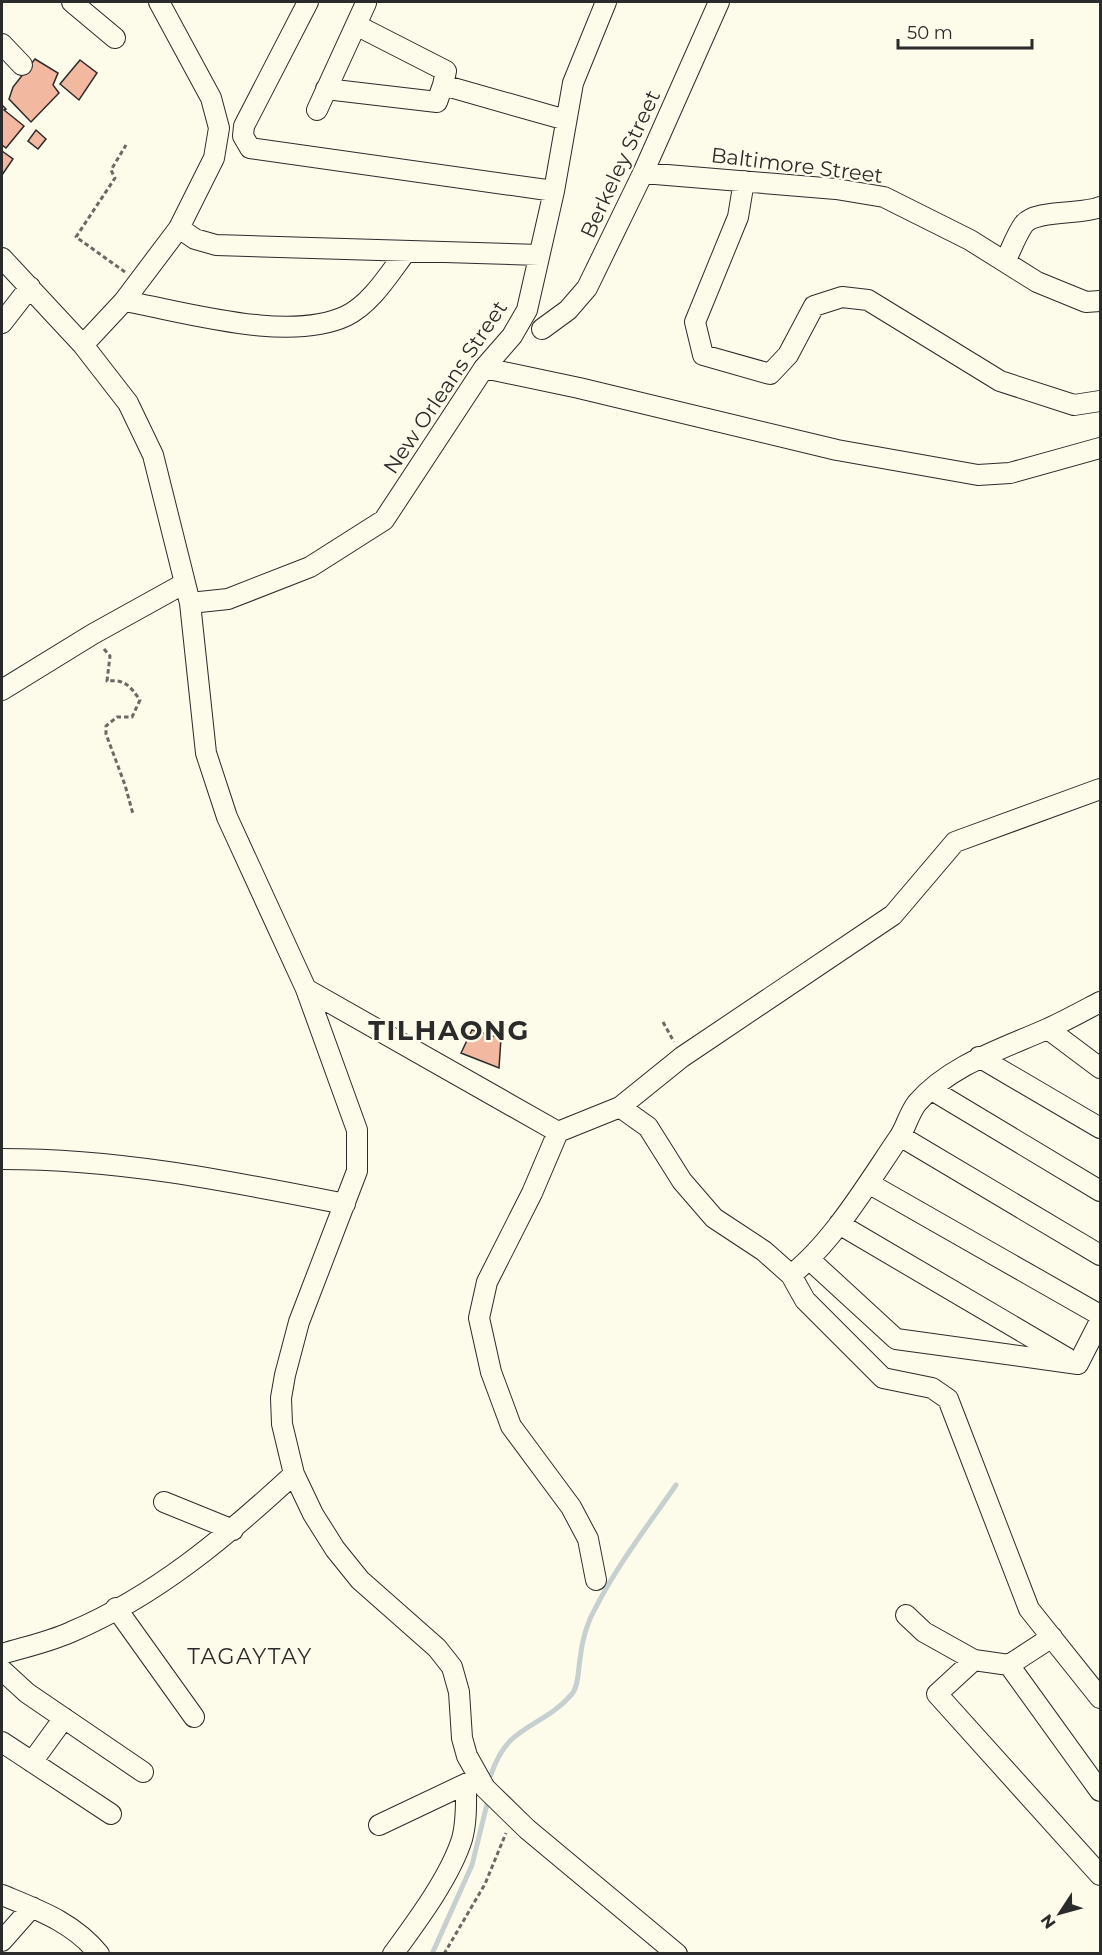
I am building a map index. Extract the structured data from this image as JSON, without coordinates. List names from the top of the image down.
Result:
{
  "streets": {
    "street": ["Berkeley Street", "Baltimore Street", "New Orleans Street"]
  },
  "crossings": [
    ["Berkeley Street", "Baltimore Street"]
  ],
  "districts": ["TILHAONG", "TAGAYTAY"],
  "scale_bar": "50 m",
  "north": "bottom left"
}
